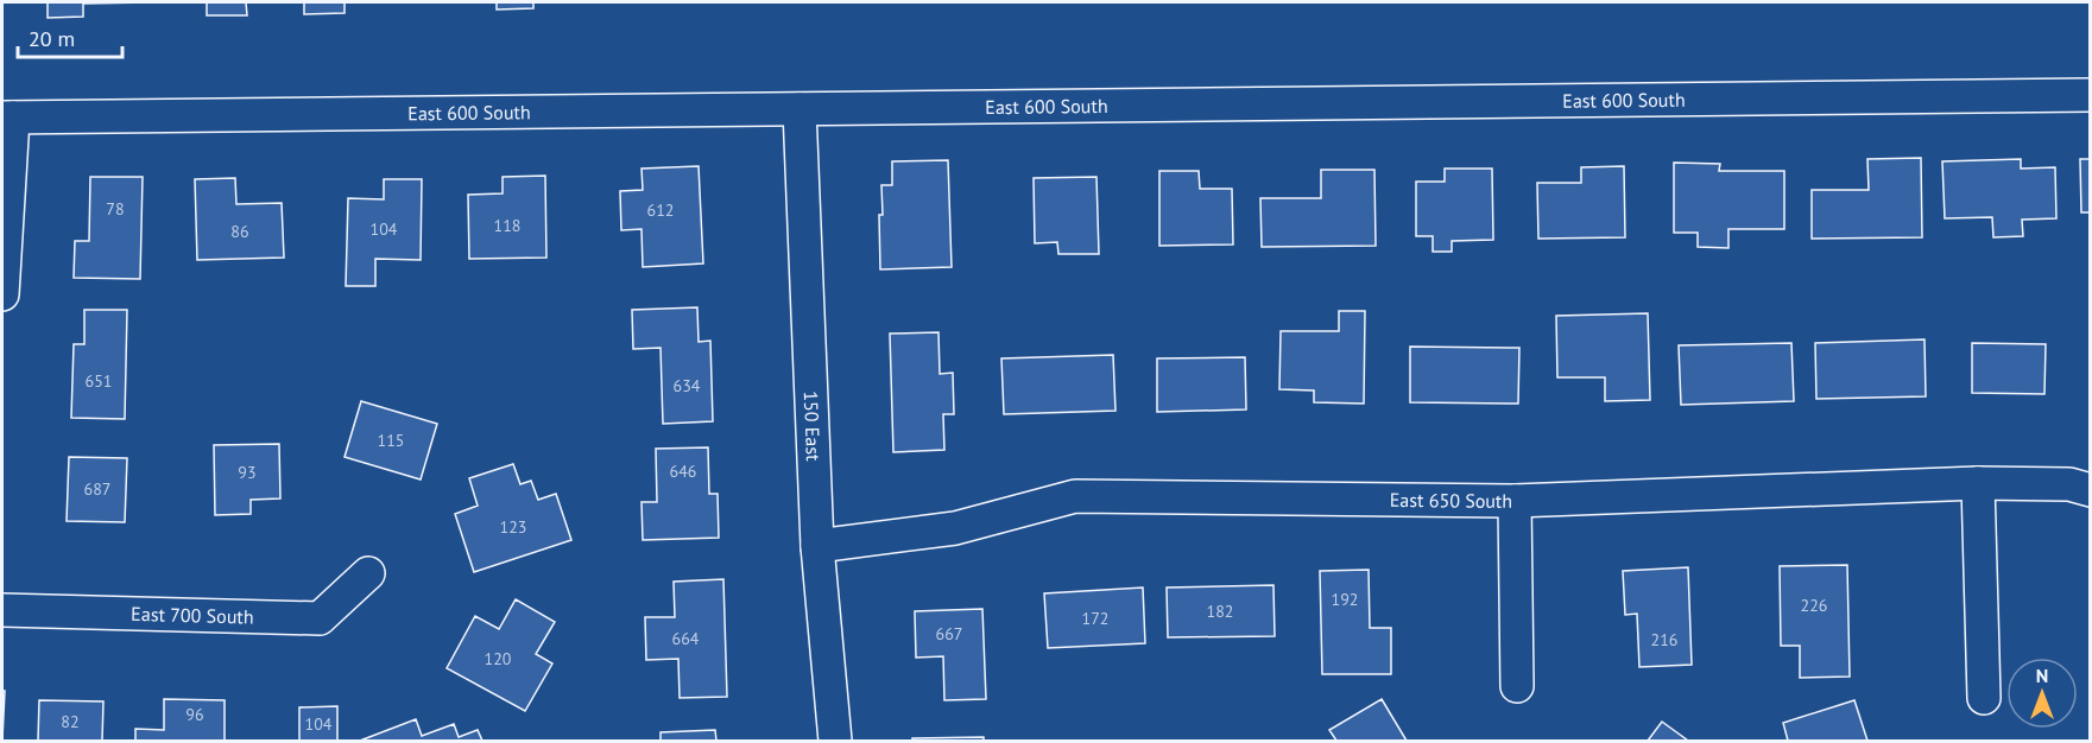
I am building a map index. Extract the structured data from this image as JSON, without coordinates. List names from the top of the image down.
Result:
{
  "streets": {
    "street": [
      "East 600 South",
      "150 East",
      "East 650 South",
      "East 700 South"
    ]
  },
  "crossings": [
    ["East 600 South", "150 East"],
    ["150 East", "East 650 South"]
  ],
  "house_numbers": [
    "78",
    "612",
    "118",
    "104",
    "86",
    "651",
    "634",
    "115",
    "646",
    "93",
    "687",
    "123",
    "192",
    "226",
    "182",
    "172",
    "667",
    "664",
    "216",
    "120",
    "96",
    "82",
    "104"
  ],
  "scale_bar": "20 m",
  "north": "top"
}
